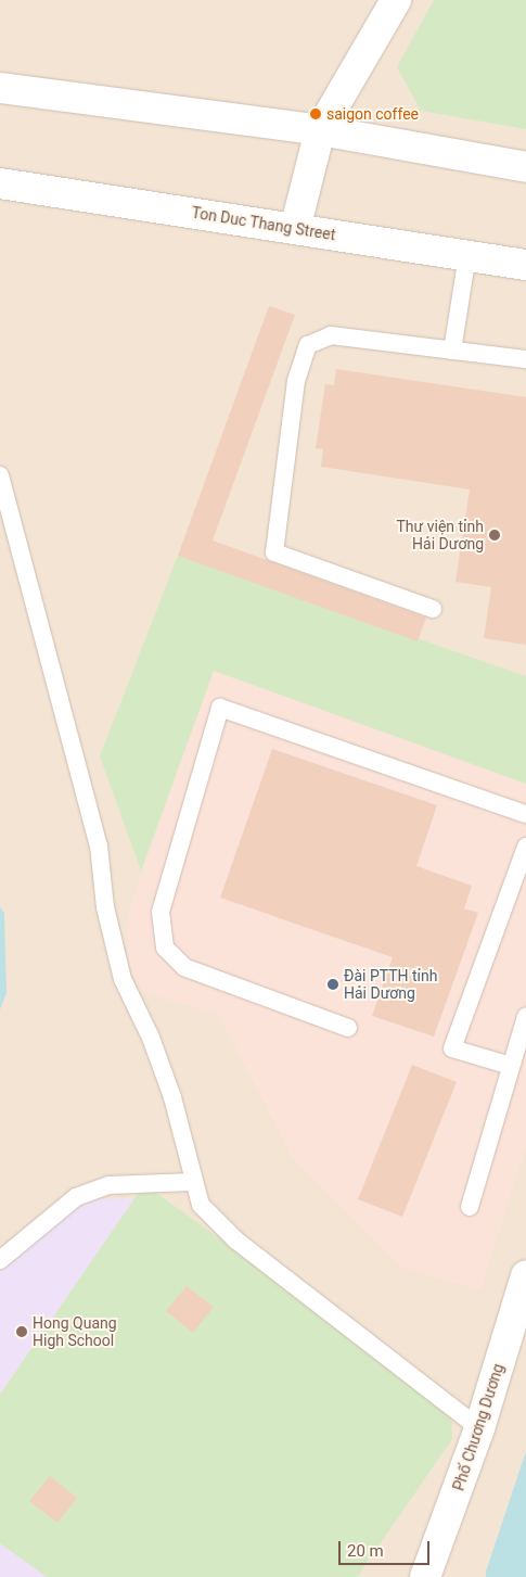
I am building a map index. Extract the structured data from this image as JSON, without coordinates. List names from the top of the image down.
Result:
{
  "streets": {
    "street": ["Ton Duc Thang Street", "Phố Chương Dương"]
  },
  "places": [
    "saigon coffee",
    "Thư viện tỉnh Hải Dương",
    "Đài PTTH tỉnh Hải Dương",
    "Hong Quang High School"
  ],
  "scale_bar": "20 m"
}
